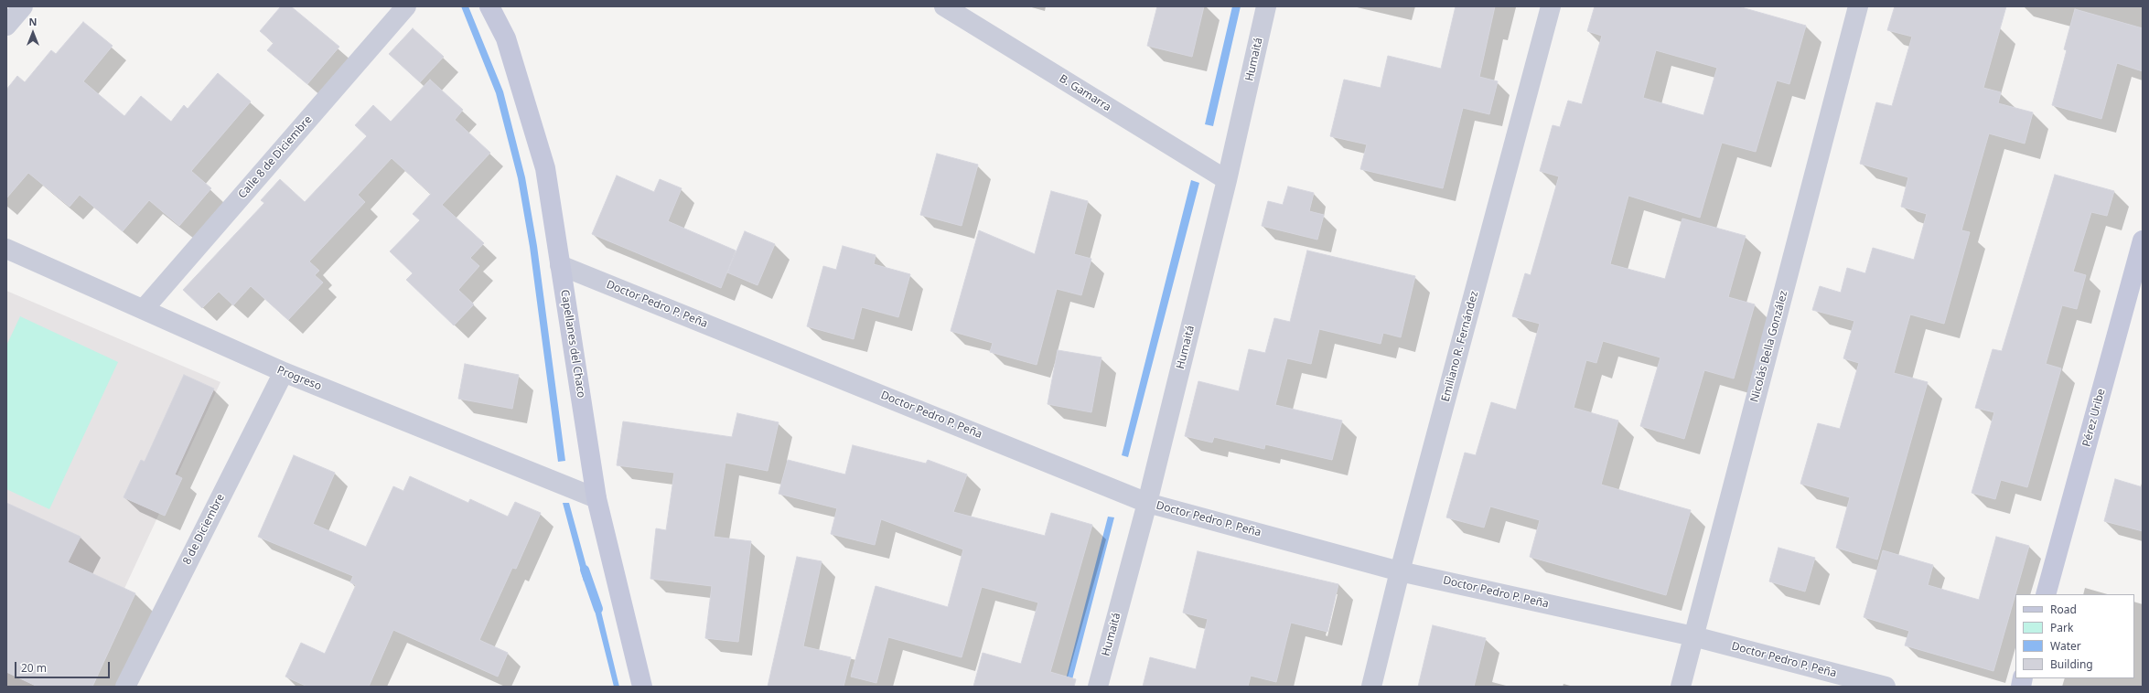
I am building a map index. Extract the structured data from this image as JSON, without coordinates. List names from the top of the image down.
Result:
{
  "streets": {
    "street": [
      "Humaitá",
      "B. Gamarra",
      "Calle 8 de Diciembre",
      "Doctor Pedro P. Peña",
      "Capellanes del Chaco",
      "Emiliano R. Fernández",
      "Nicolás Bella González",
      "Progreso",
      "Pérez Uribe",
      "8 de Diciembre"
    ]
  },
  "crossings": [
    ["Humaitá", "B. Gamarra"],
    ["Humaitá", "Doctor Pedro P. Peña"],
    ["Calle 8 de Diciembre", "Progreso"],
    ["Doctor Pedro P. Peña", "Capellanes del Chaco"],
    ["Doctor Pedro P. Peña", "Emiliano R. Fernández"],
    ["Doctor Pedro P. Peña", "Nicolás Bella González"],
    ["Capellanes del Chaco", "Progreso"],
    ["Progreso", "8 de Diciembre"]
  ],
  "legend": [
    "Road",
    "Park",
    "Water",
    "Building"
  ],
  "scale_bar": "20 m",
  "north": "top"
}
